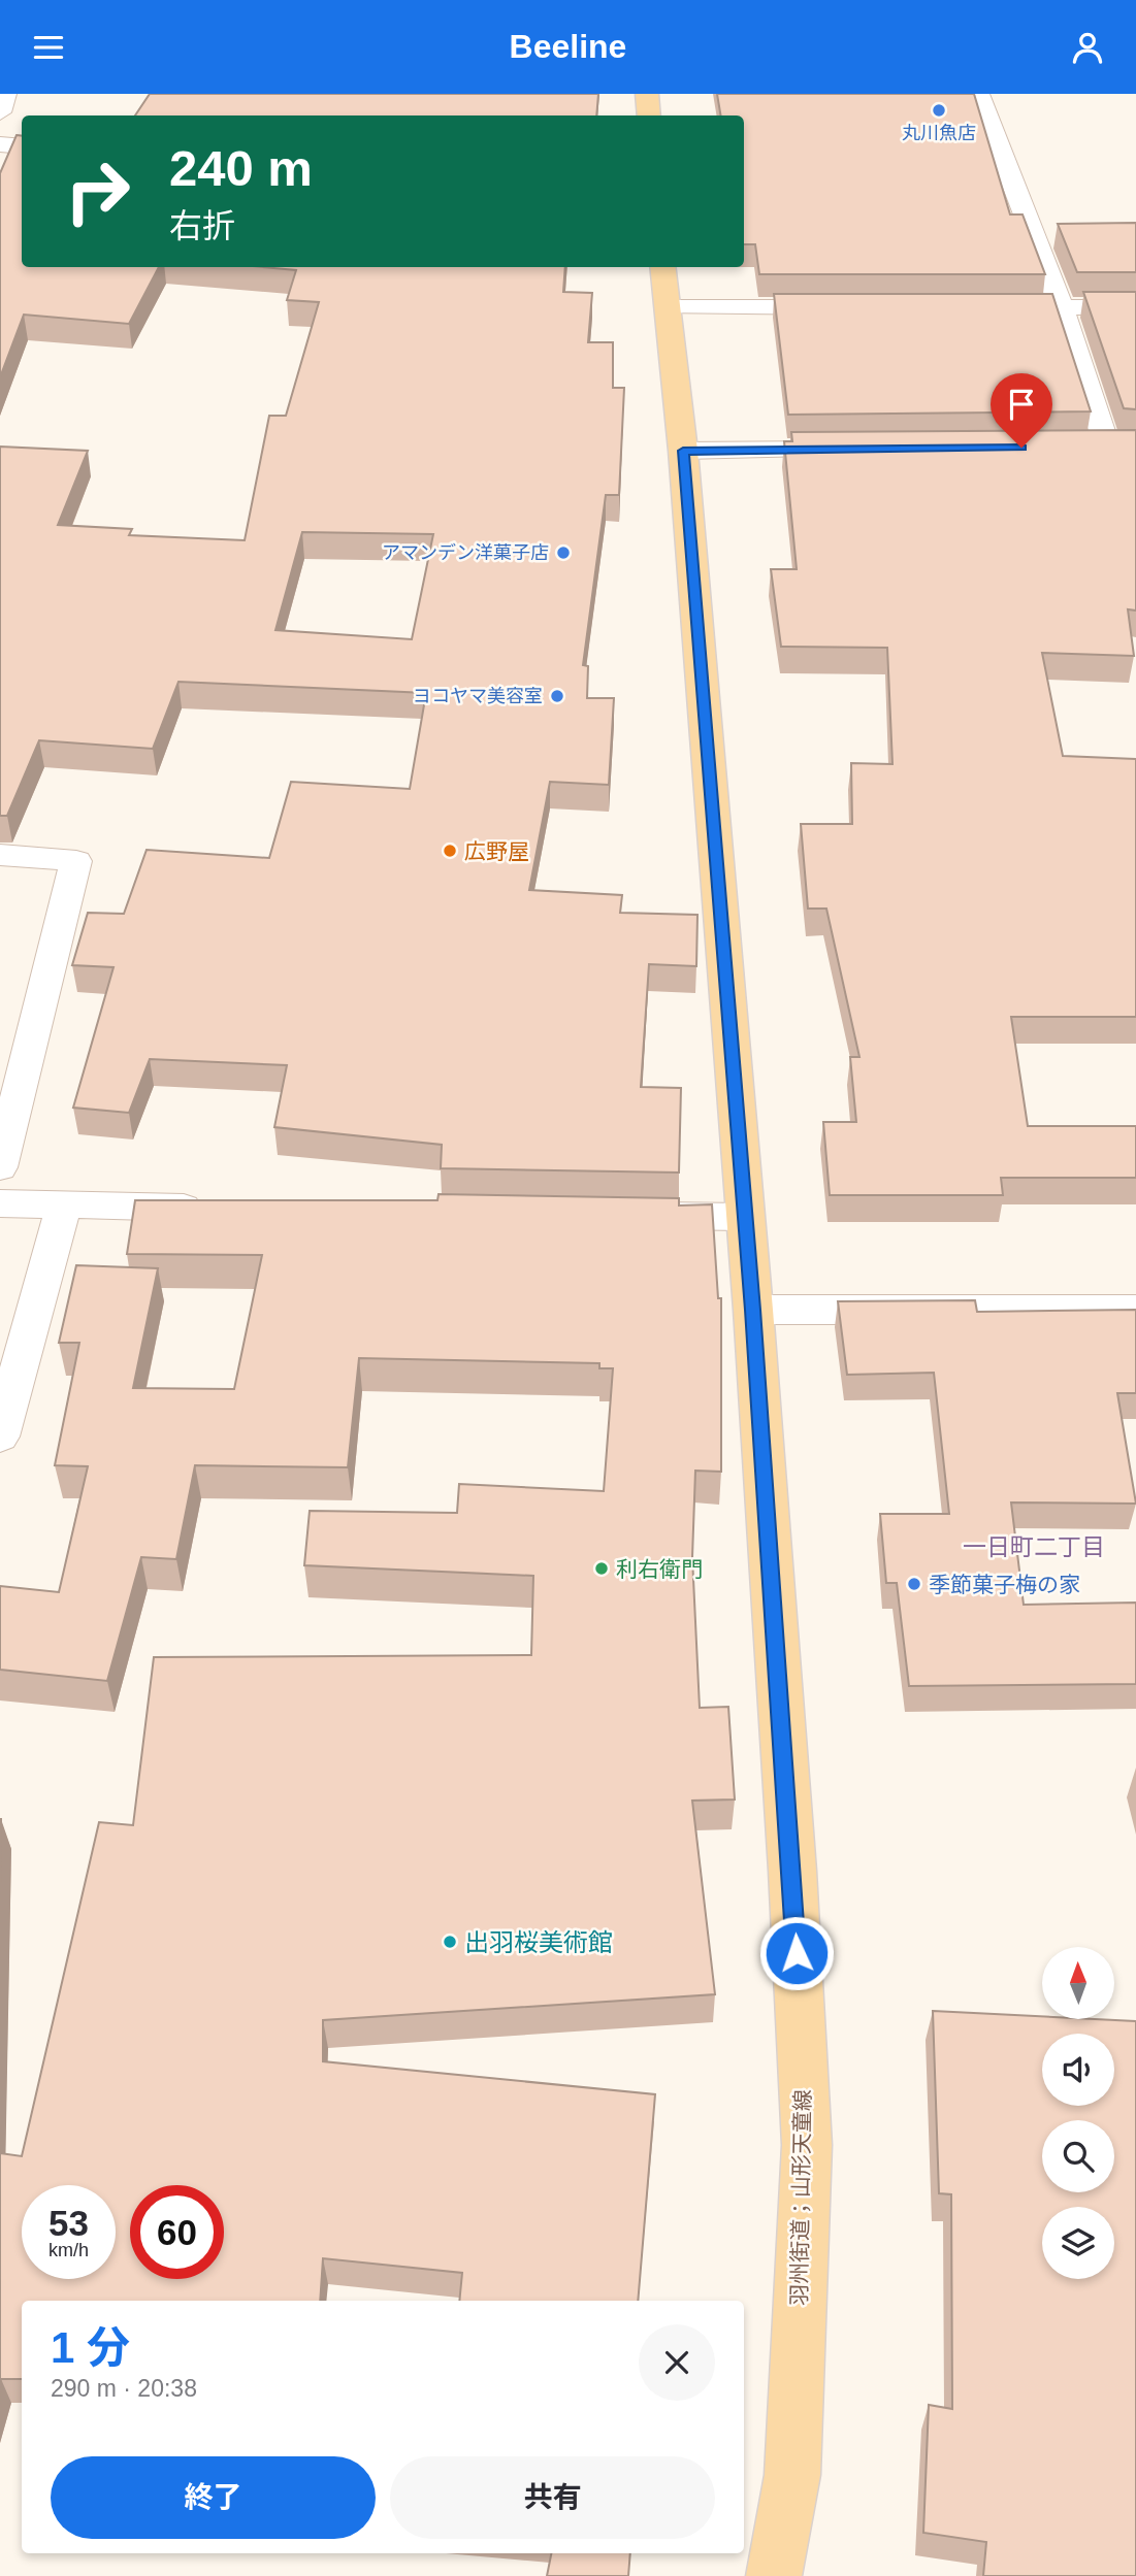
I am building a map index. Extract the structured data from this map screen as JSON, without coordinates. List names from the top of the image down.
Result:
{
  "streets": {
    "main road": ["羽州街道；山形天童線"]
  },
  "districts": ["一日町二丁目"],
  "places": [
    "丸川魚店",
    "アマンデン洋菓子店",
    "ヨコヤマ美容室",
    "広野屋",
    "利右衛門",
    "季節菓子梅の家",
    "出羽桜美術館"
  ],
  "north": "top",
  "page": {
    "header": "Beeline",
    "turn": ["240 m", "右折"],
    "speed": "53 km/h",
    "limit": "60",
    "heading": ["1 分", "290 m · 20:38"],
    "buttons": ["終了", "共有"]
  }
}
